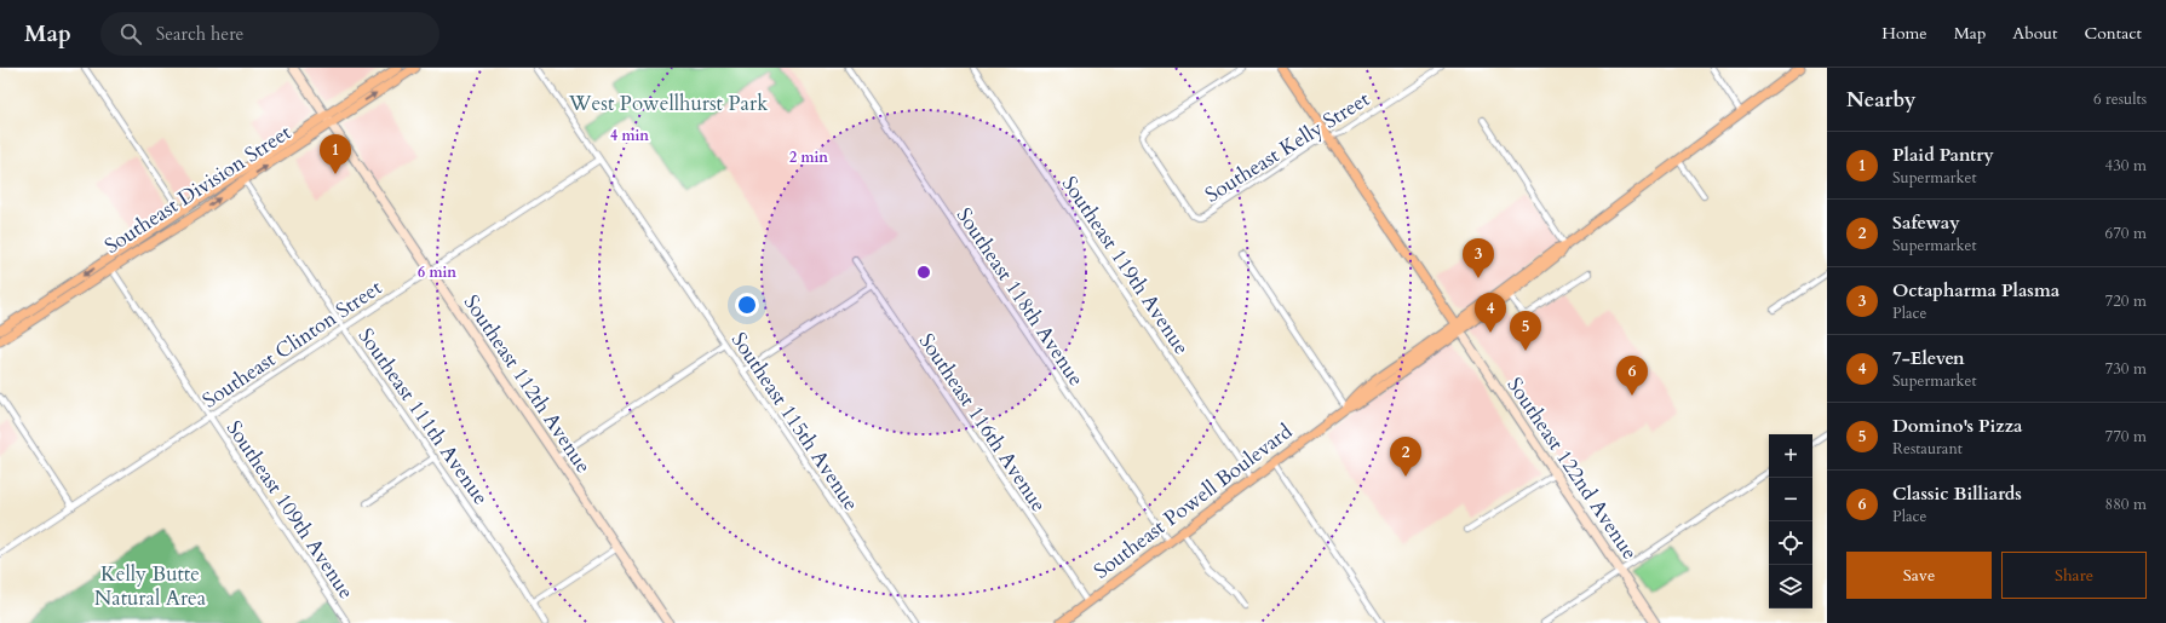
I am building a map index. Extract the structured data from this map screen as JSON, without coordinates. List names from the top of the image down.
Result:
{
  "streets": {
    "main road": [
      "Southeast Division Street",
      "Southeast 112th Avenue",
      "Southeast 122nd Avenue",
      "Southeast Powell Boulevard"
    ],
    "street": [
      "Southeast Kelly Street",
      "Southeast 119th Avenue",
      "Southeast 118th Avenue",
      "Southeast Clinton Street",
      "Southeast 111th Avenue",
      "Southeast 115th Avenue",
      "Southeast 116th Avenue",
      "Southeast 109th Avenue"
    ]
  },
  "crossings": [
    ["Southeast Kelly Street", "Southeast 122nd Avenue"],
    ["Southeast Division Street", "Southeast 112th Avenue"],
    ["Southeast Division Street", "Southeast 111th Avenue"],
    ["Southeast Division Street", "Southeast 109th Avenue"],
    ["Southeast 119th Avenue", "Southeast Powell Boulevard"],
    ["Southeast 118th Avenue", "Southeast Powell Boulevard"],
    ["Southeast Clinton Street", "Southeast 112th Avenue"],
    ["Southeast Clinton Street", "Southeast 111th Avenue"],
    ["Southeast Clinton Street", "Southeast 115th Avenue"],
    ["Southeast Clinton Street", "Southeast 109th Avenue"],
    ["Southeast 116th Avenue", "Southeast Powell Boulevard"],
    ["Southeast 122nd Avenue", "Southeast Powell Boulevard"]
  ],
  "parks": ["West Powellhurst Park", "Kelly Butte Natural Area"],
  "page": {
    "header": "Map",
    "search": "Search here",
    "nav": [
      "Home",
      "Map",
      "About",
      "Contact"
    ],
    "heading": ["Nearby", "6 results"],
    "list": [
      {
        "mark": "1",
        "name": "Plaid Pantry",
        "note": "Supermarket",
        "value": "430 m"
      },
      {
        "mark": "2",
        "name": "Safeway",
        "note": "Supermarket",
        "value": "670 m"
      },
      {
        "mark": "3",
        "name": "Octapharma Plasma",
        "note": "Place",
        "value": "720 m"
      },
      {
        "mark": "4",
        "name": "7-Eleven",
        "note": "Supermarket",
        "value": "730 m"
      },
      {
        "mark": "5",
        "name": "Domino's Pizza",
        "note": "Restaurant",
        "value": "770 m"
      },
      {
        "mark": "6",
        "name": "Classic Billiards",
        "note": "Place",
        "value": "880 m"
      }
    ],
    "pins": [
      "1",
      "3",
      "4",
      "5",
      "6",
      "2"
    ],
    "map_buttons": ["+", "−"],
    "buttons": ["Save", "Share"]
  },
  "rings": ["4 min", "2 min", "6 min"]
}
